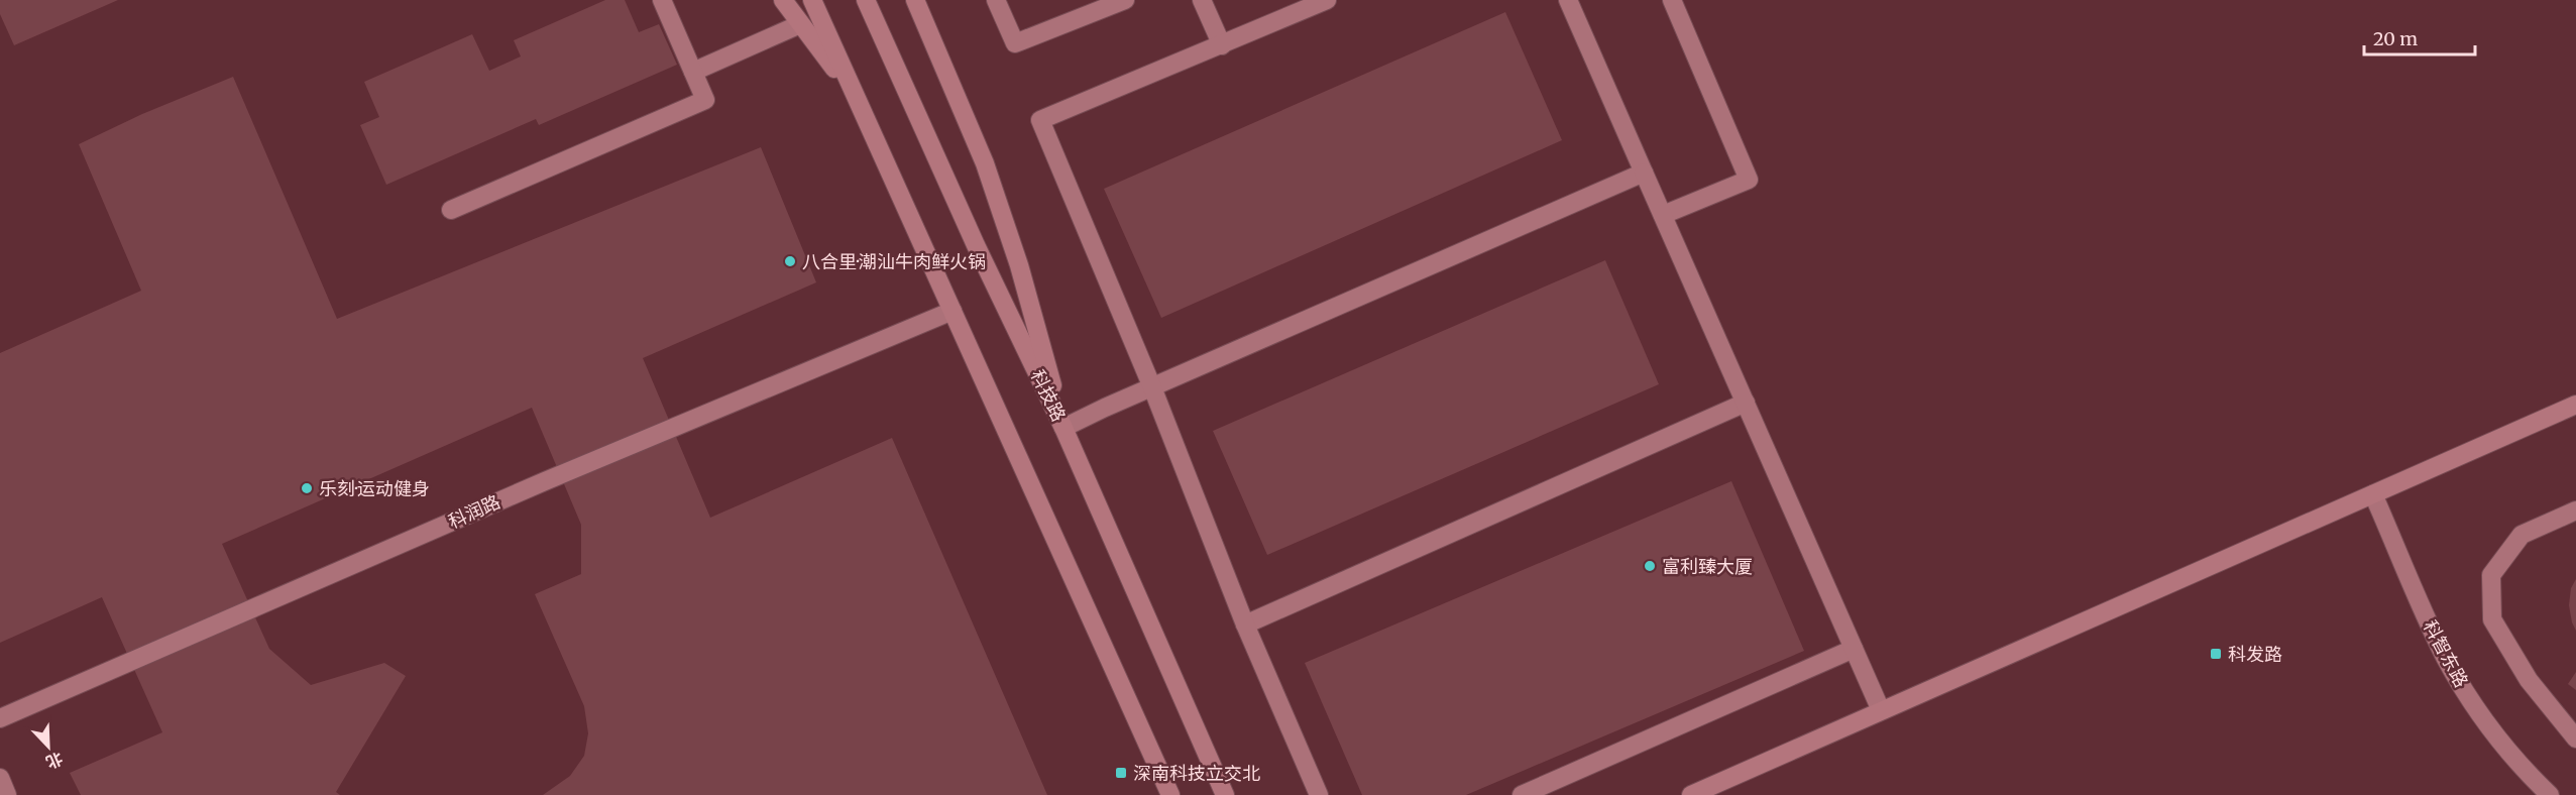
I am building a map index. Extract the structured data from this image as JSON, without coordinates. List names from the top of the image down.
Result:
{
  "streets": {
    "main road": ["科技路"],
    "street": ["科润路", "科智东路"]
  },
  "places": {
    "other": ["八合里·潮汕牛肉鲜火锅", "乐刻·运动健身", "富利臻大厦"],
    "transit": ["科发路", "深南科技立交北"]
  },
  "scale_bar": "20 m",
  "north": "bottom right"
}
